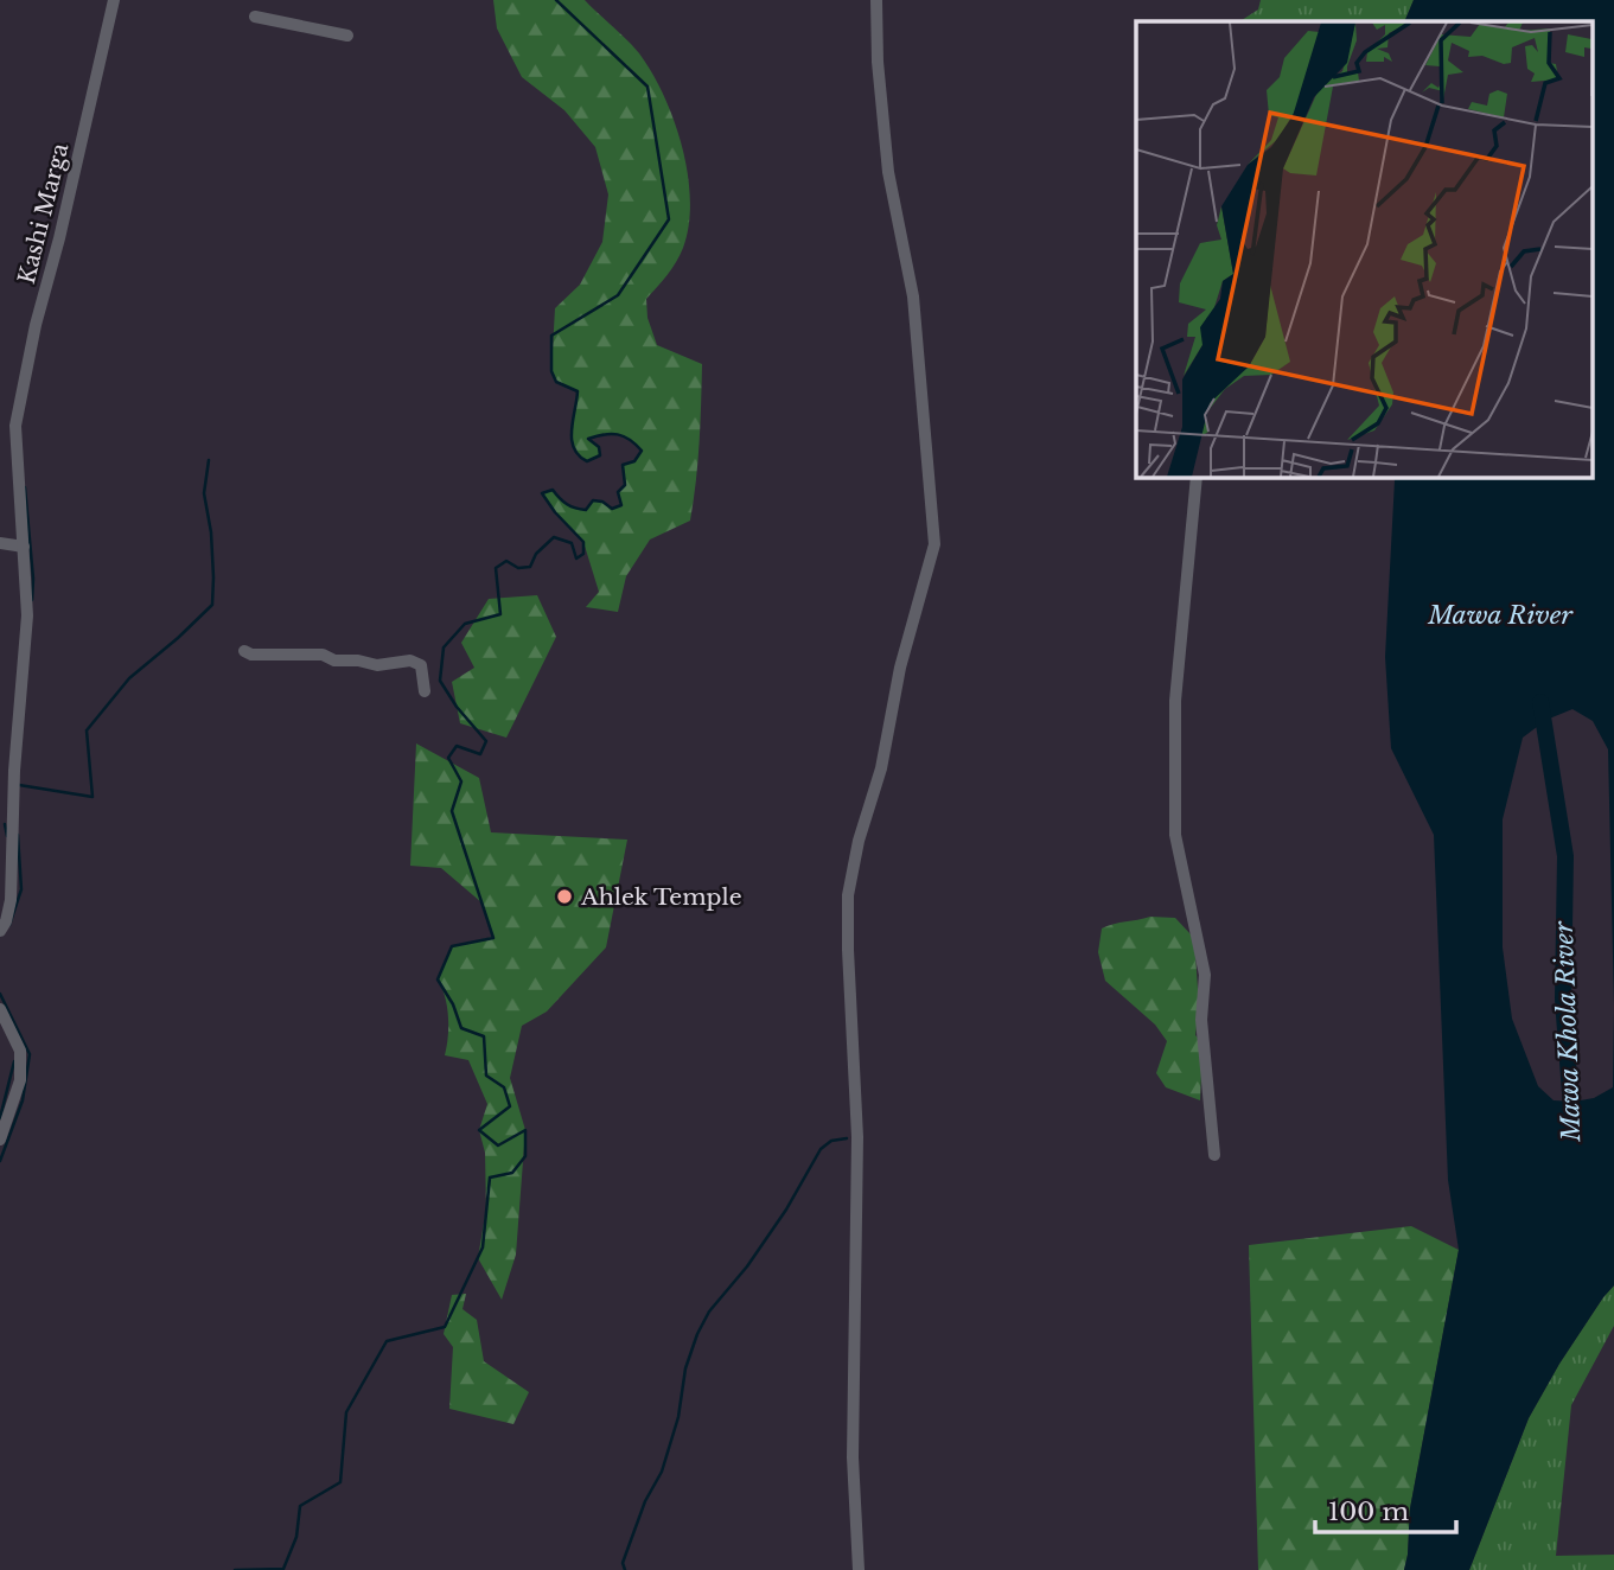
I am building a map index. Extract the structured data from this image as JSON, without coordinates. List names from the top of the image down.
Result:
{
  "streets": {
    "street": ["Kashi Marga"]
  },
  "water": ["Mawa River", "Mawa Khola River"],
  "places": ["Ahlek Temple"],
  "scale_bar": "100 m"
}
